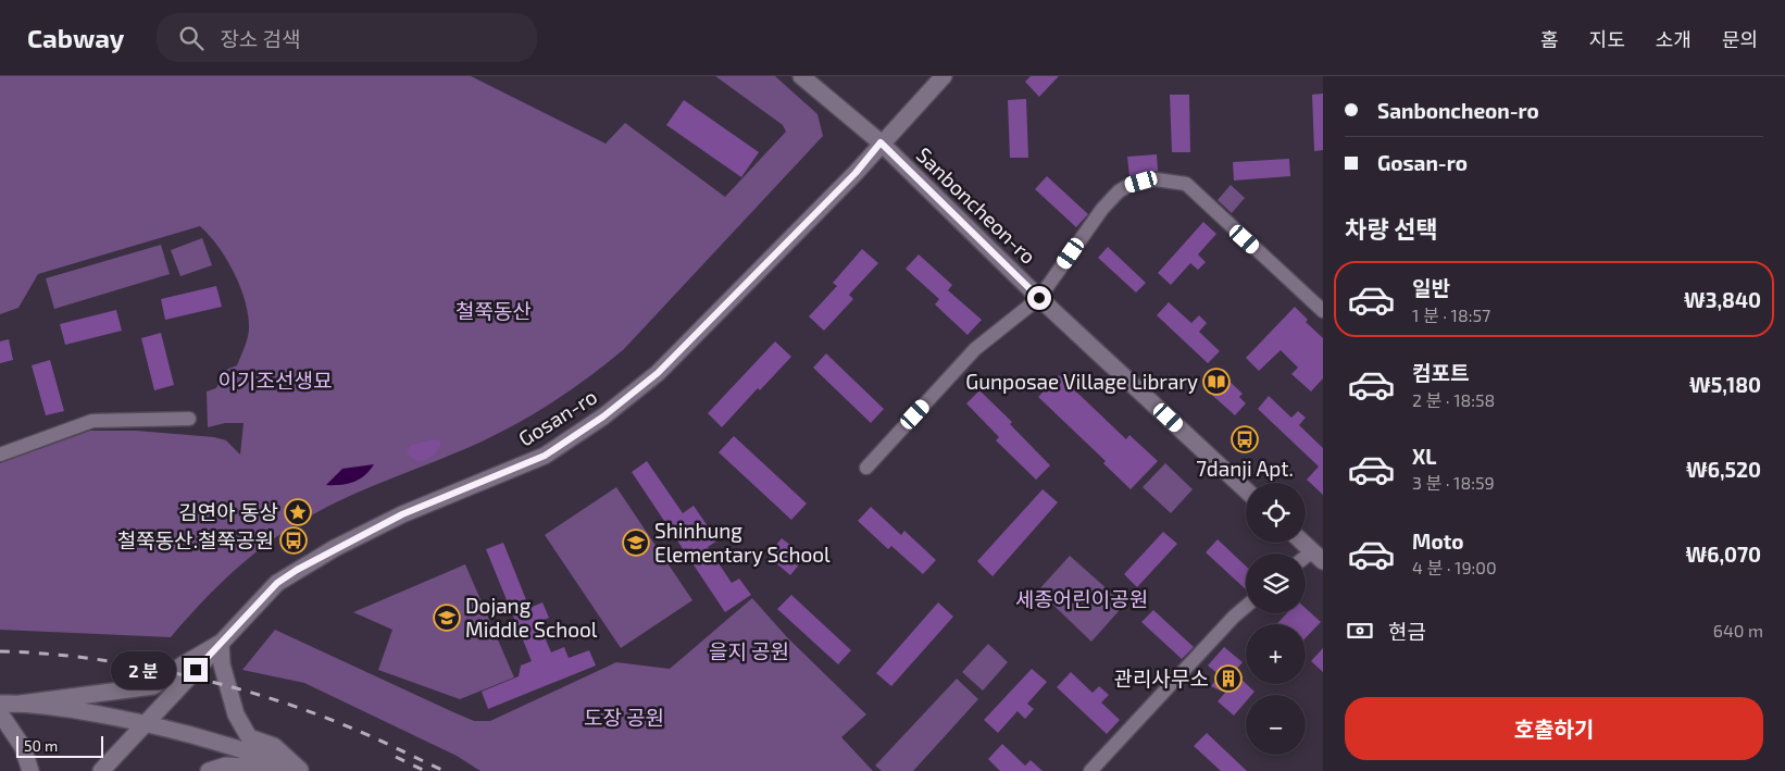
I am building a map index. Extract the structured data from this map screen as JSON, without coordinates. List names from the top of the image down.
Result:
{
  "streets": {
    "street": ["Sanboncheon-ro", "Gosan-ro"]
  },
  "crossings": [
    ["Sanboncheon-ro", "Gosan-ro"]
  ],
  "parks": [
    "철쭉동산",
    "이기조선생묘",
    "세종어린이공원",
    "을지 공원",
    "도장 공원"
  ],
  "places": {
    "library": ["Gunposae Village Library"],
    "bus stop": ["7danji Apt.", "철쭉동산.철쭉공원"],
    "place": ["김연아 동상"],
    "school or university": ["Shinhung Elementary School", "Dojang Middle School"],
    "building": ["관리사무소"]
  },
  "scale_bar": "50 m",
  "page": {
    "header": "Cabway",
    "search": "장소 검색",
    "nav": [
      "홈",
      "지도",
      "소개",
      "문의"
    ],
    "banner": ["Sanboncheon-ro", "Gosan-ro"],
    "heading": "차량 선택",
    "list": [
      {
        "name": "일반",
        "note": "1 분 · 18:57",
        "value": "₩3,840"
      },
      {
        "name": "컴포트",
        "note": "2 분 · 18:58",
        "value": "₩5,180"
      },
      {
        "name": "XL",
        "note": "3 분 · 18:59",
        "value": "₩6,520"
      },
      {
        "name": "Moto",
        "note": "4 분 · 19:00",
        "value": "₩6,070"
      }
    ],
    "map_buttons": ["+", "−"],
    "pay": ["현금", "640 m"],
    "bubble": "2 분",
    "buttons": "호출하기",
    "scale": "50 m"
  }
}
